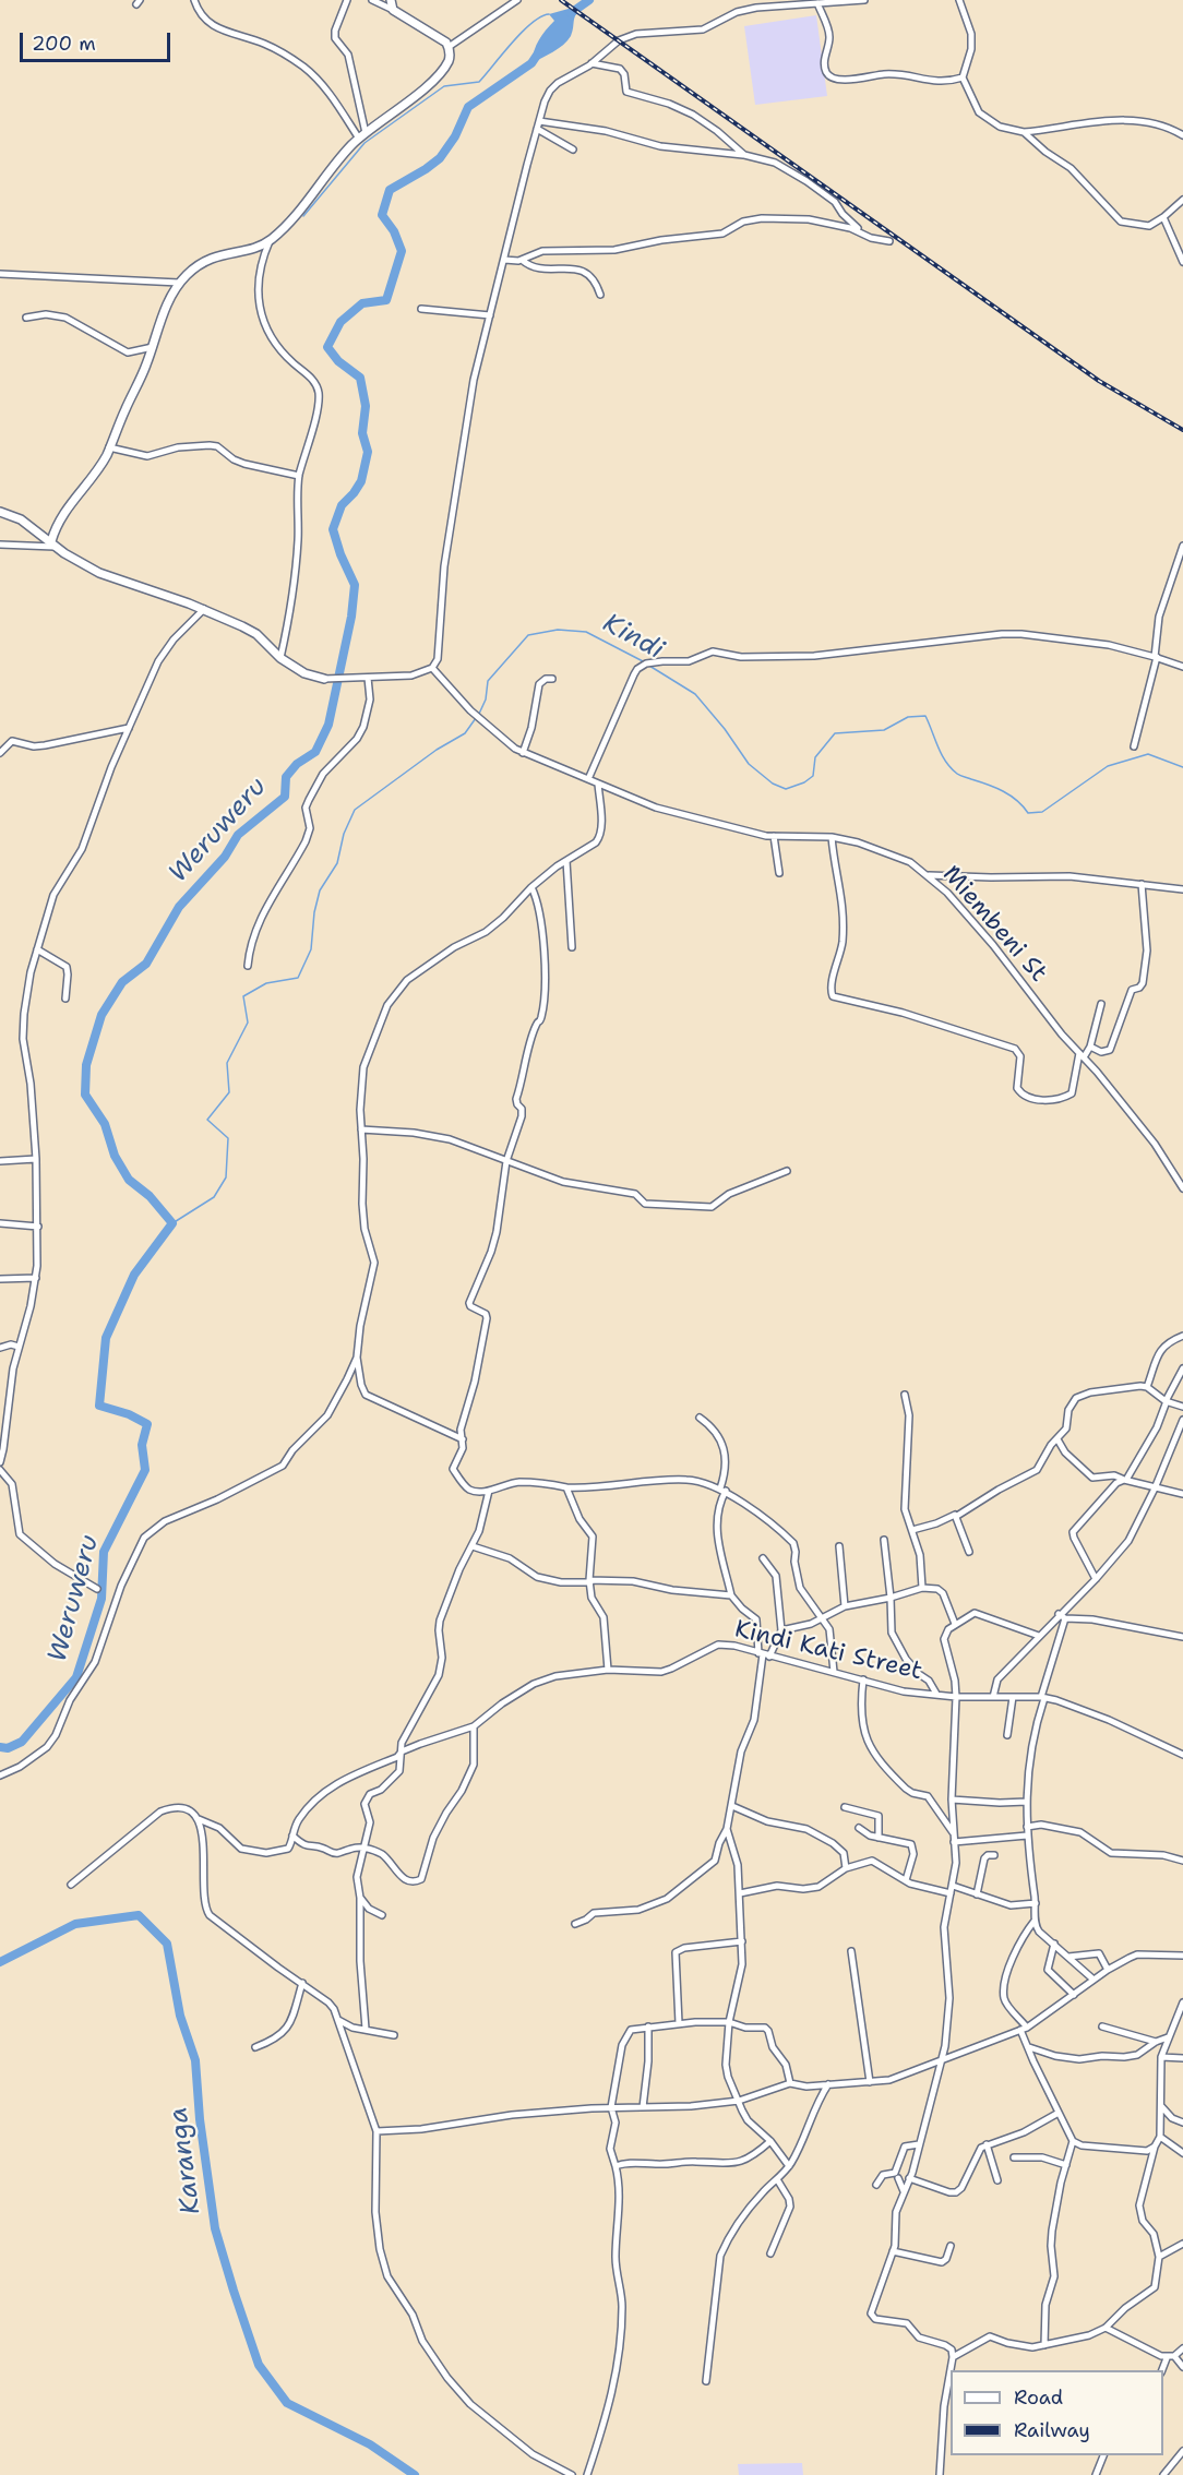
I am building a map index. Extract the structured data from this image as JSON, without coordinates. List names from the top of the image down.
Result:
{
  "streets": {
    "street": ["Miembeni St", "Kindi Kati Street"]
  },
  "water": ["Kindi", "Weruweru", "Karanga"],
  "legend": ["Road", "Railway"],
  "scale_bar": "200 m"
}
